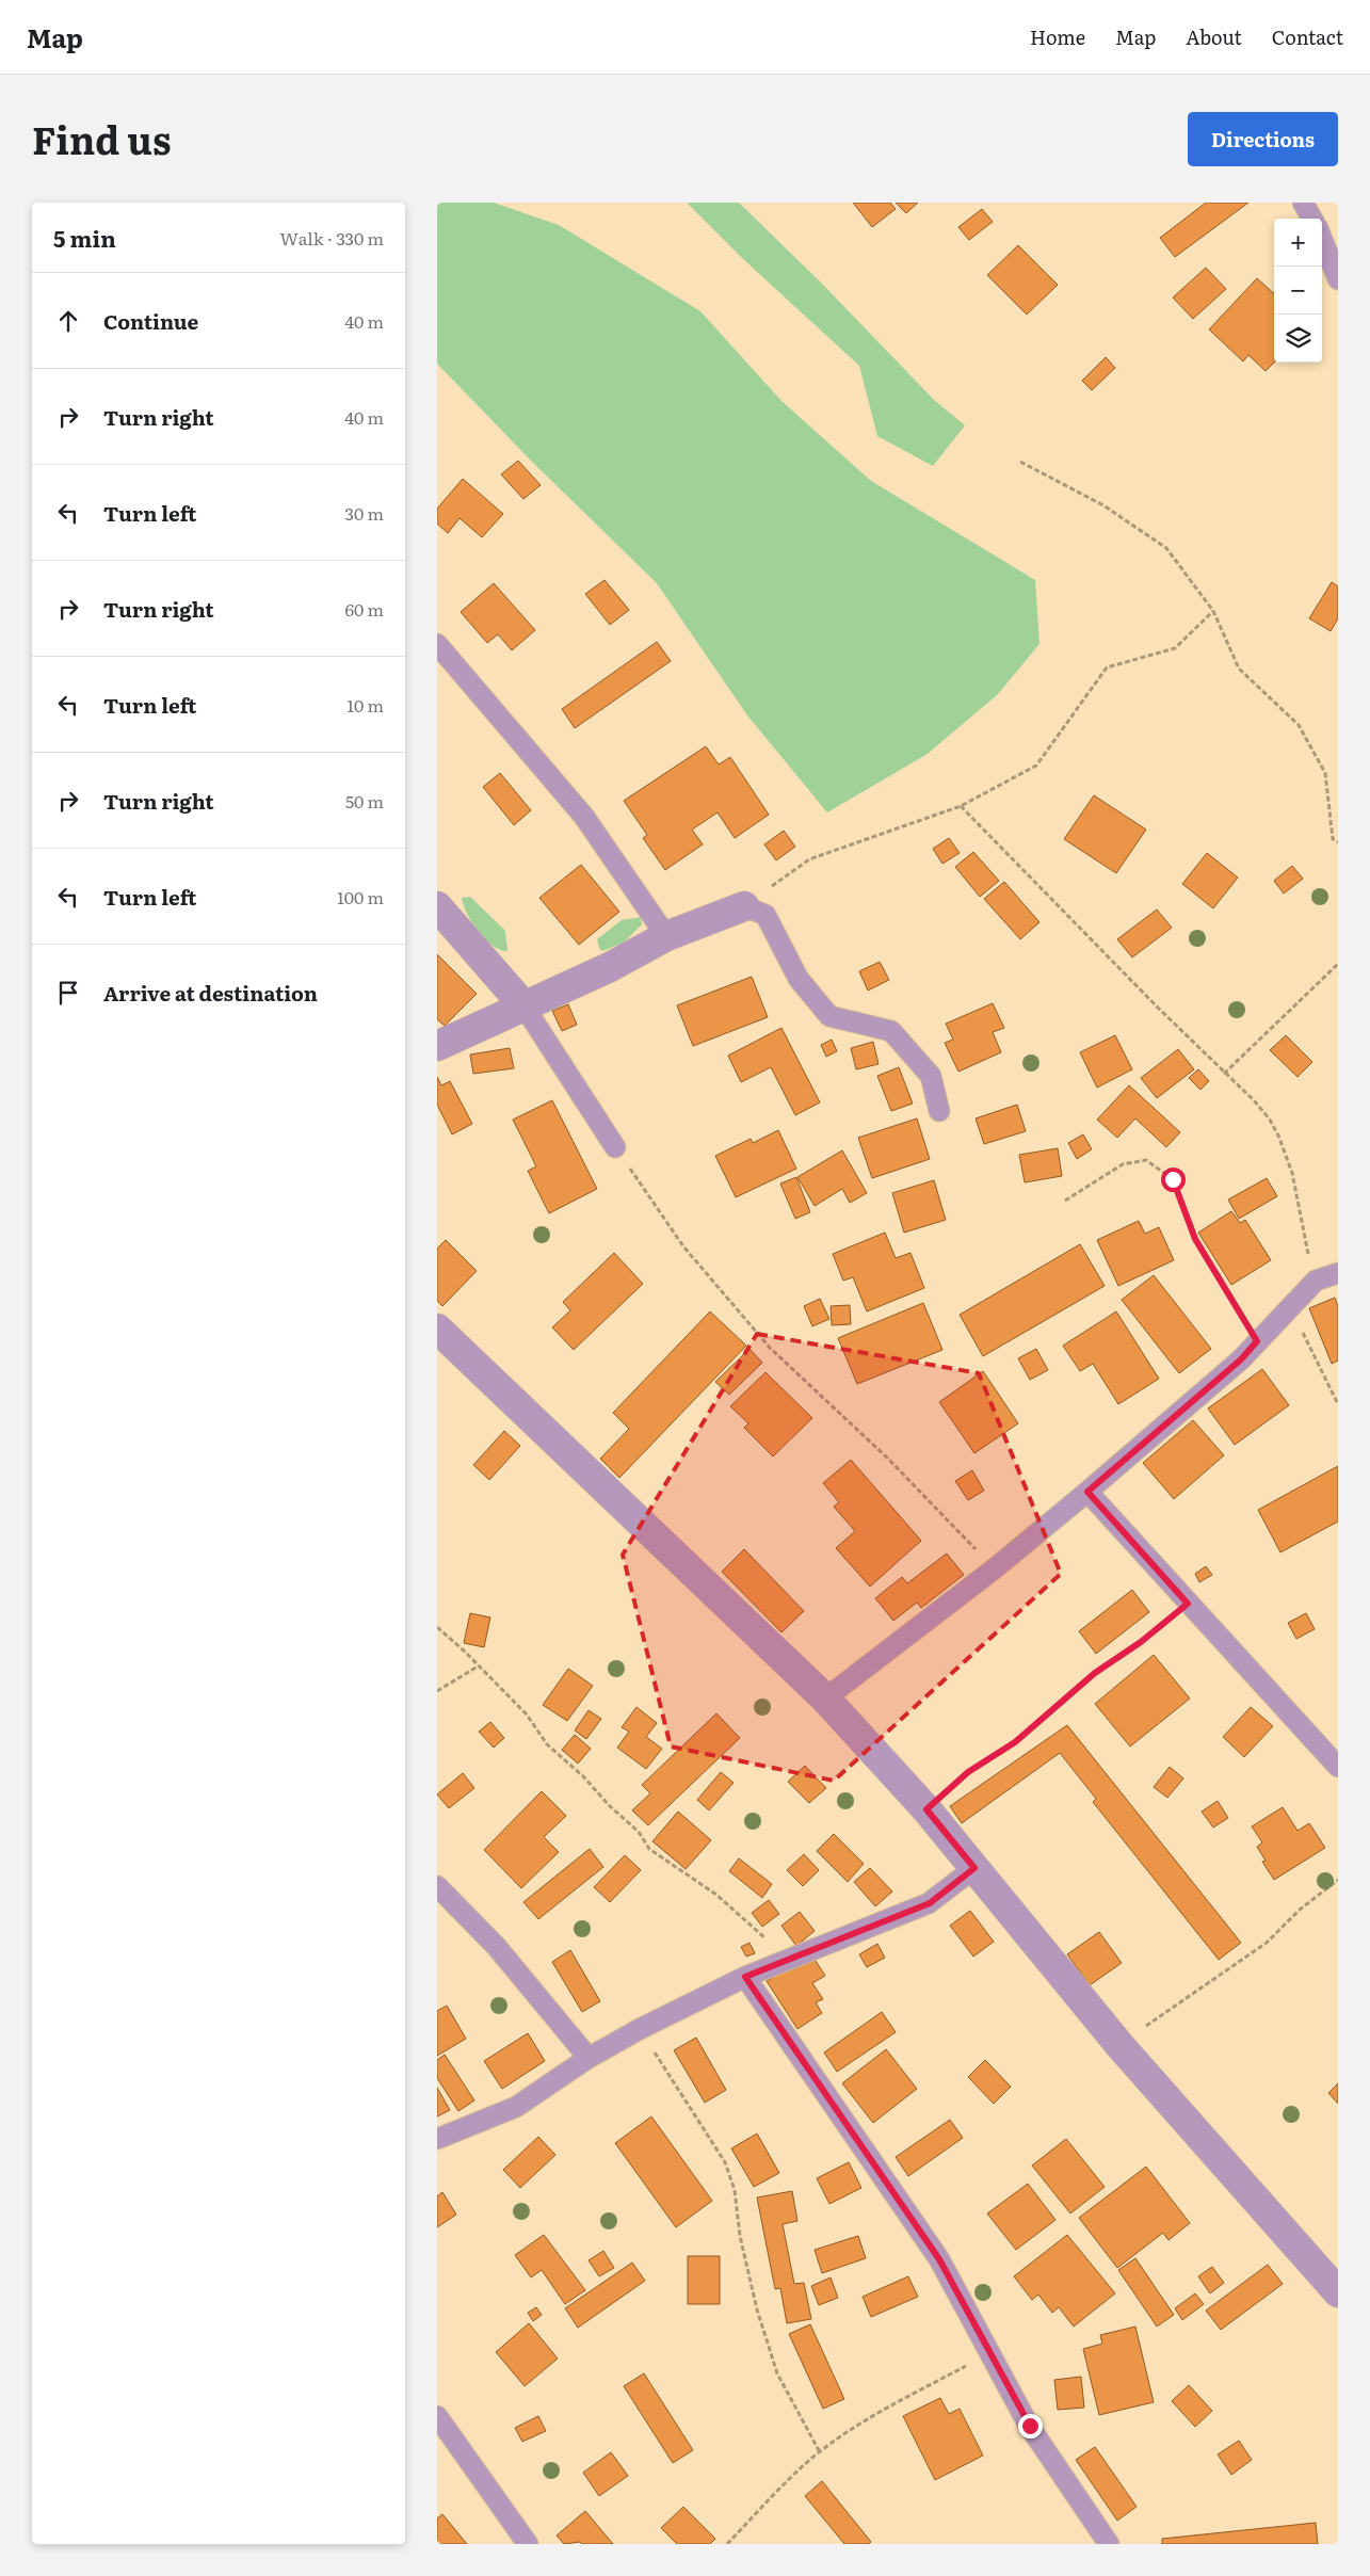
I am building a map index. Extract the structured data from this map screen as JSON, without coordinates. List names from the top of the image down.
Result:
{
  "page": {
    "header": "Map",
    "nav": [
      "Home",
      "Map",
      "About",
      "Contact"
    ],
    "title": "Find us",
    "buttons": "Directions",
    "heading": ["5 min", "Walk · 330 m"],
    "map_buttons": ["+", "−"],
    "list": [
      ["Continue", "40 m"],
      ["Turn right", "40 m"],
      ["Turn left", "30 m"],
      ["Turn right", "60 m"],
      ["Turn left", "10 m"],
      ["Turn right", "50 m"],
      ["Turn left", "100 m"],
      "Arrive at destination"
    ]
  }
}
